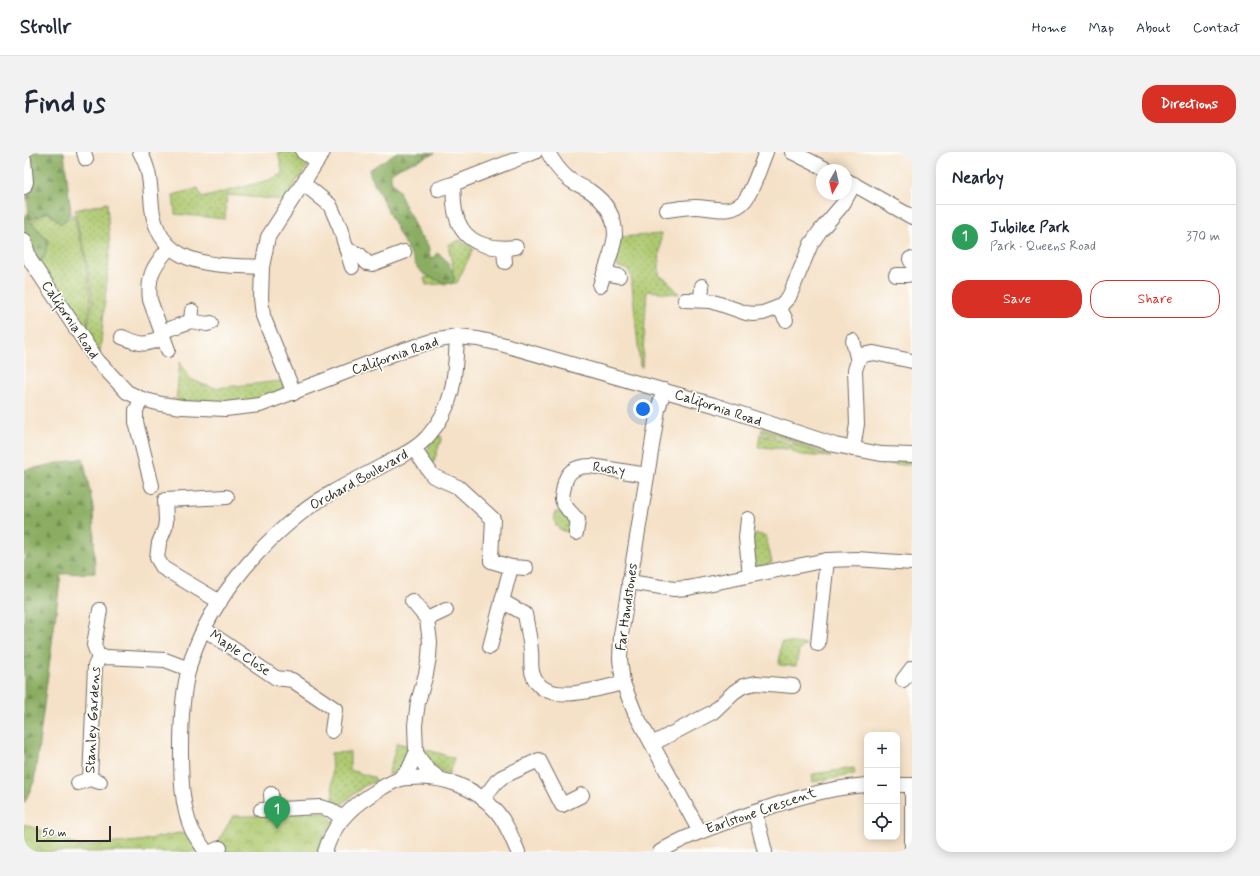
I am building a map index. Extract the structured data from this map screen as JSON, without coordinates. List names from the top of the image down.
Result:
{
  "streets": {
    "street": [
      "California Road",
      "Rushy",
      "Orchard Boulevard",
      "Far Handstones",
      "Maple Close",
      "Stanley Gardens",
      "Earlstone Crescent"
    ]
  },
  "crossings": [
    ["California Road", "Orchard Boulevard"],
    ["California Road", "Far Handstones"],
    ["Rushy", "Far Handstones"],
    ["Orchard Boulevard", "Maple Close"],
    ["Orchard Boulevard", "Stanley Gardens"],
    ["Far Handstones", "Earlstone Crescent"]
  ],
  "scale_bar": "50 m",
  "north": "bottom",
  "page": {
    "header": "Strollr",
    "nav": [
      "Home",
      "Map",
      "About",
      "Contact"
    ],
    "buttons": [
      "Directions",
      ["Save", "Share"]
    ],
    "title": "Find us",
    "heading": "Nearby",
    "list": [
      {
        "mark": "1",
        "name": "Jubilee Park",
        "note": "Park · Queens Road",
        "value": "370 m"
      }
    ],
    "map_buttons": ["+", "−"],
    "pins": "1",
    "scale": "50 m"
  }
}
